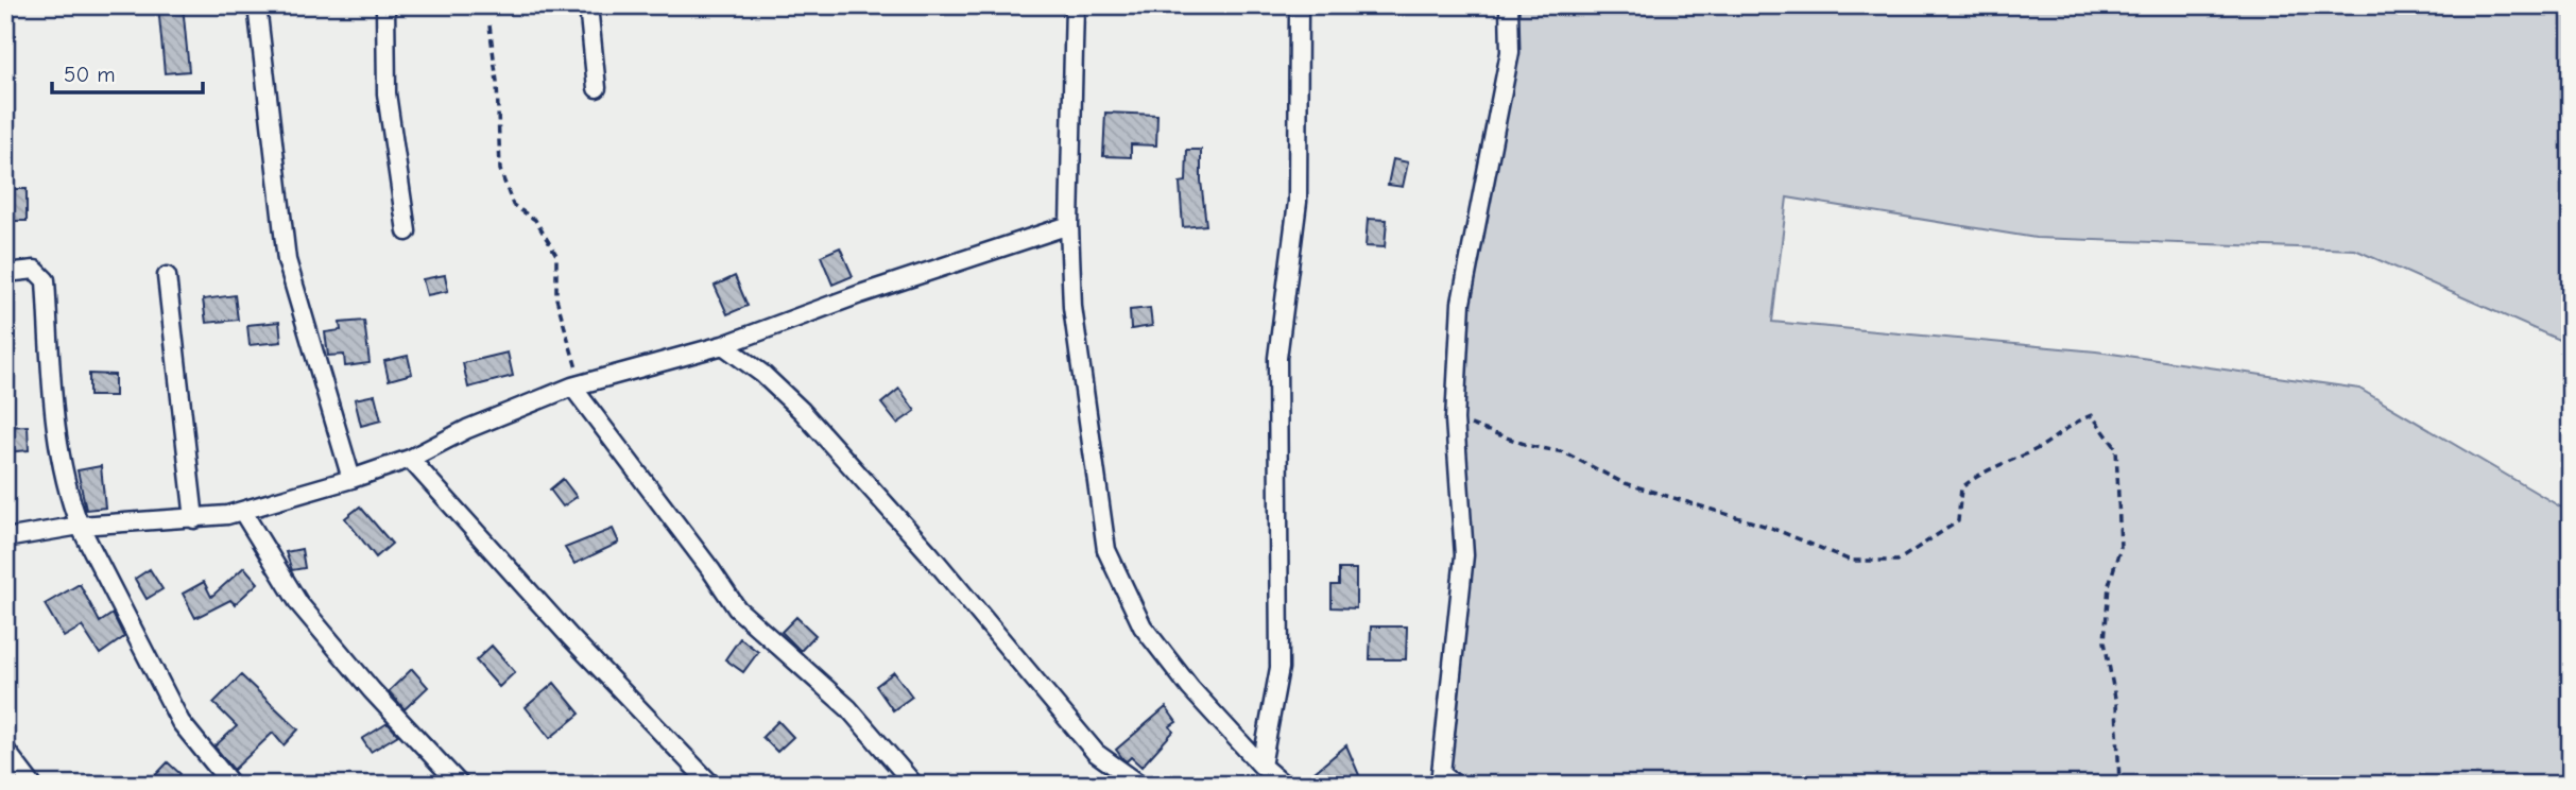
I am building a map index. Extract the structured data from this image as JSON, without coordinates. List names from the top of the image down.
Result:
{
  "scale_bar": "50 m"
}
